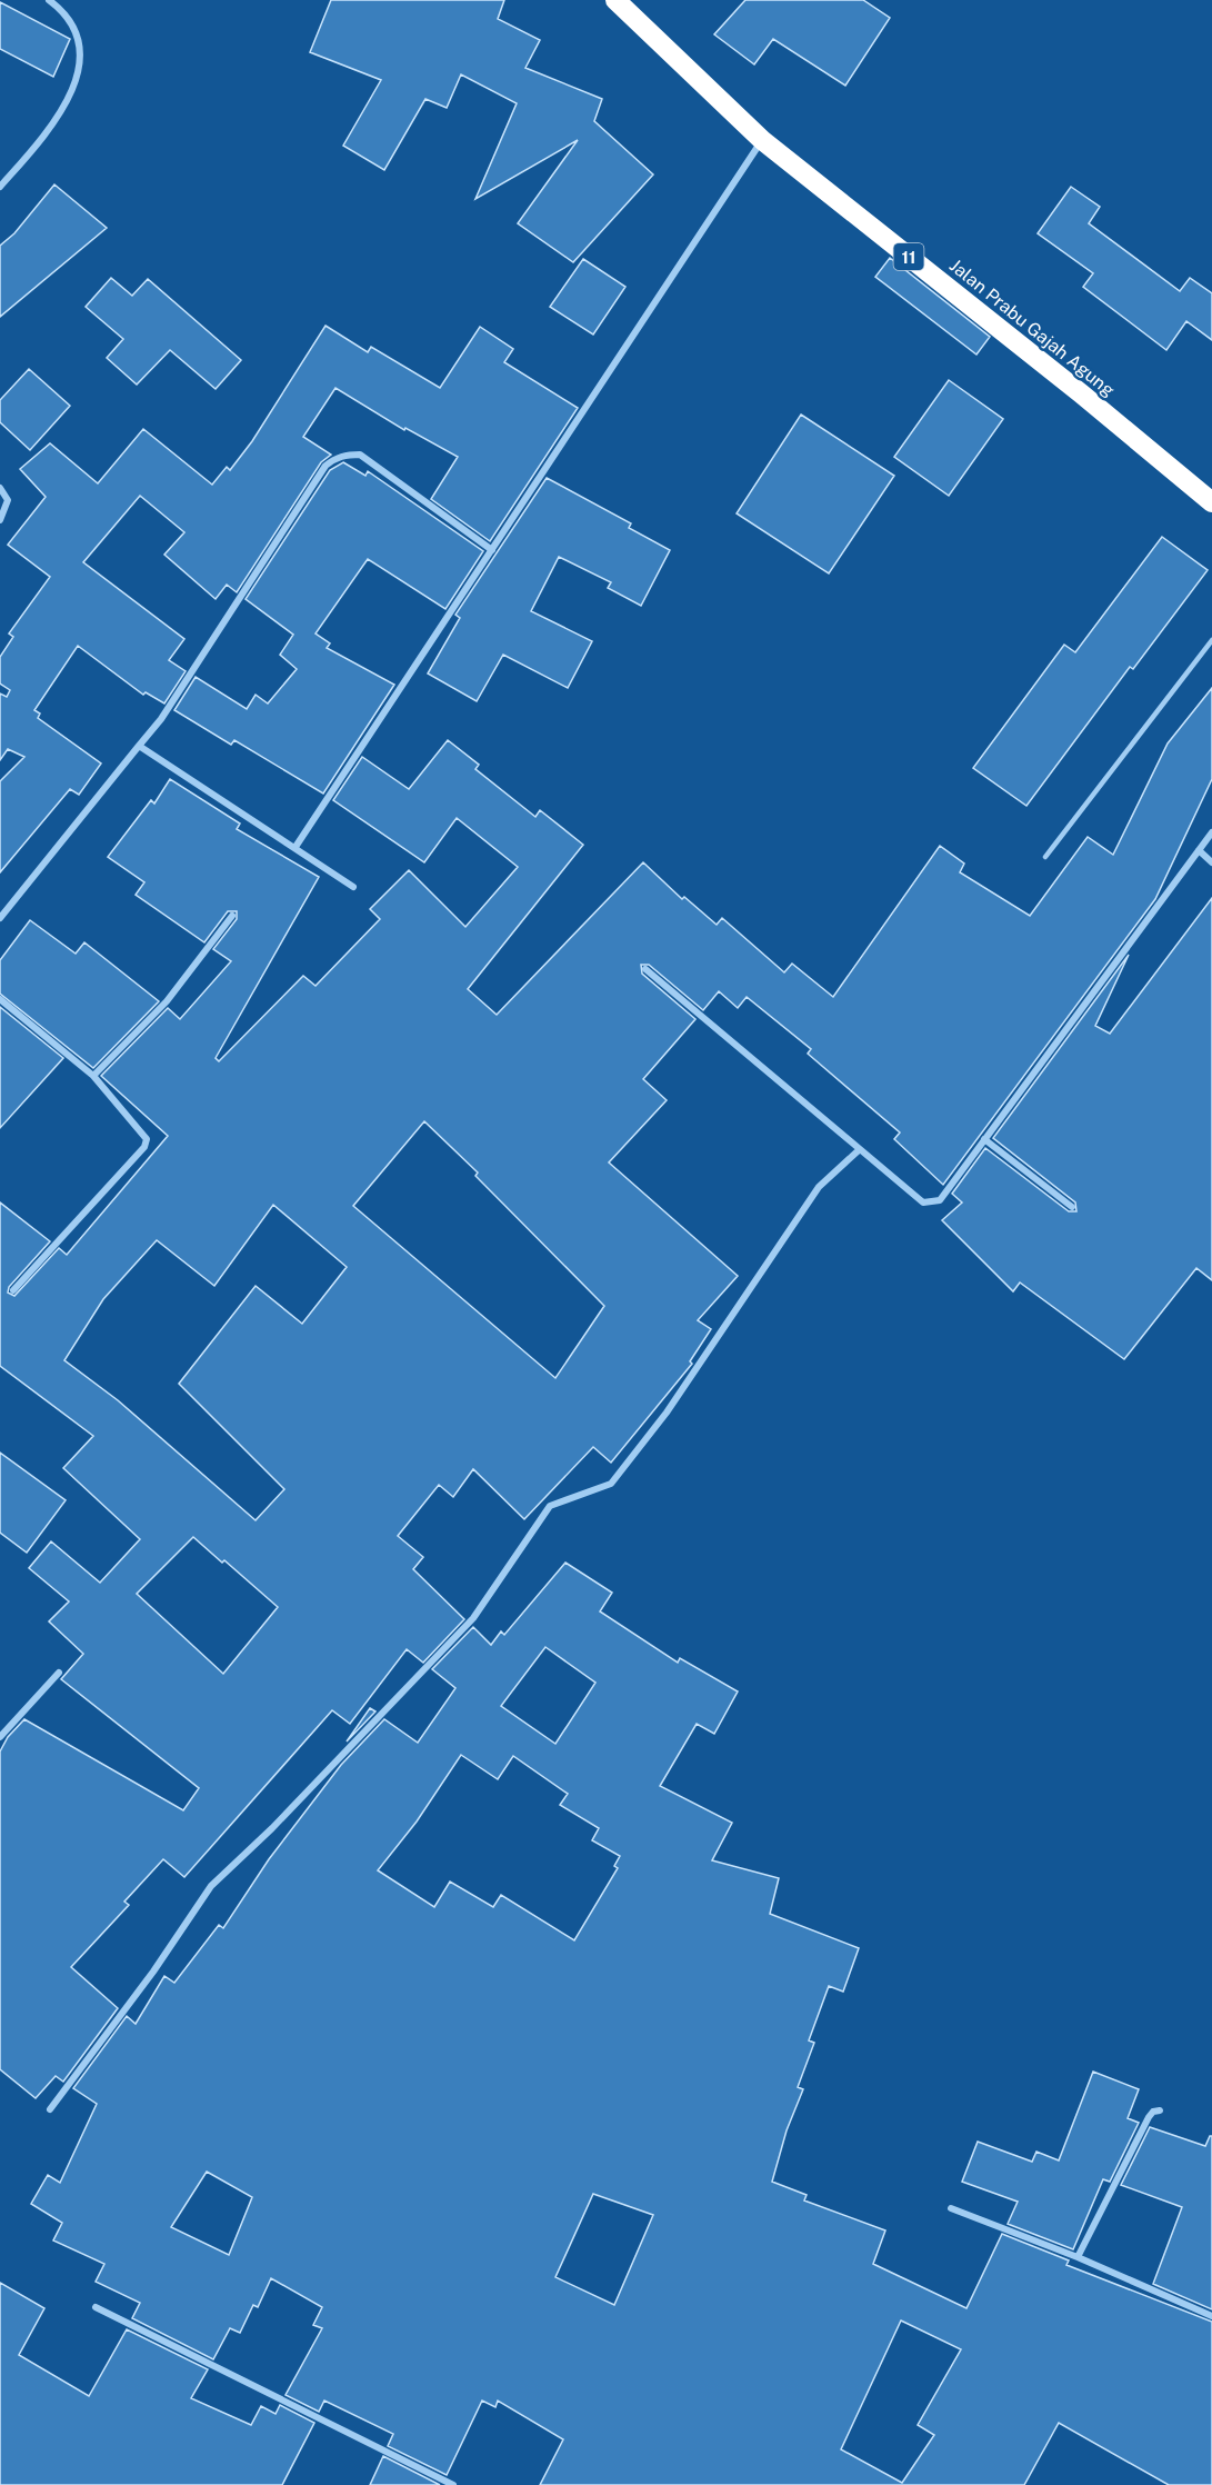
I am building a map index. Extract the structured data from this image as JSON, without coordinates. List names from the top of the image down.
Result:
{
  "streets": {
    "highway": ["11", "Jalan Prabu Gajah Agung"]
  }
}
